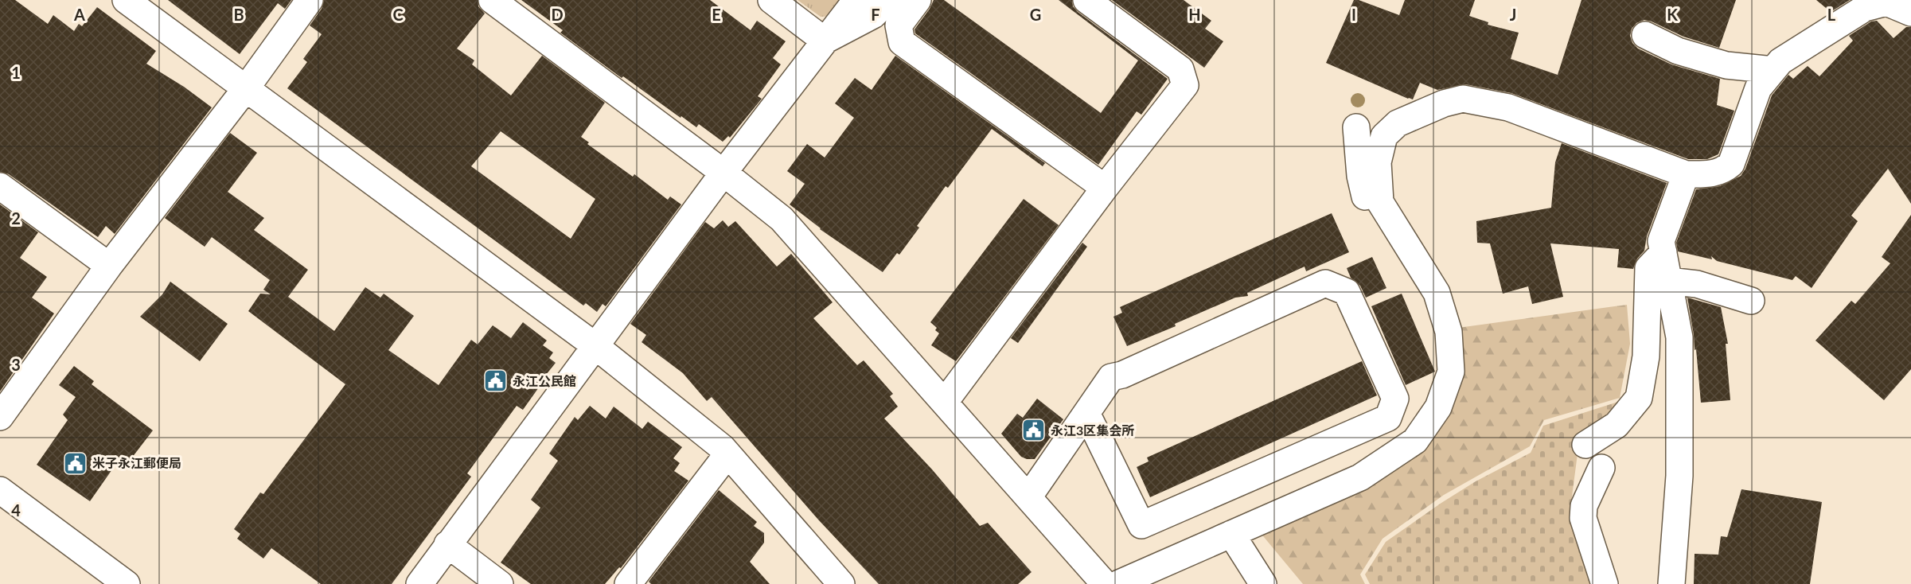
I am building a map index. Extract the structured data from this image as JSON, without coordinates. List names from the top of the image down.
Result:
{
  "places": {
    "public building": ["永江公民館", "永江3区集会所", "米子永江郵便局"]
  },
  "grid": {
    "columns": [
      "A",
      "B",
      "C",
      "D",
      "E",
      "F",
      "G",
      "H",
      "I",
      "J",
      "K",
      "L"
    ],
    "rows": [
      "1",
      "2",
      "3",
      "4"
    ]
  }
}
